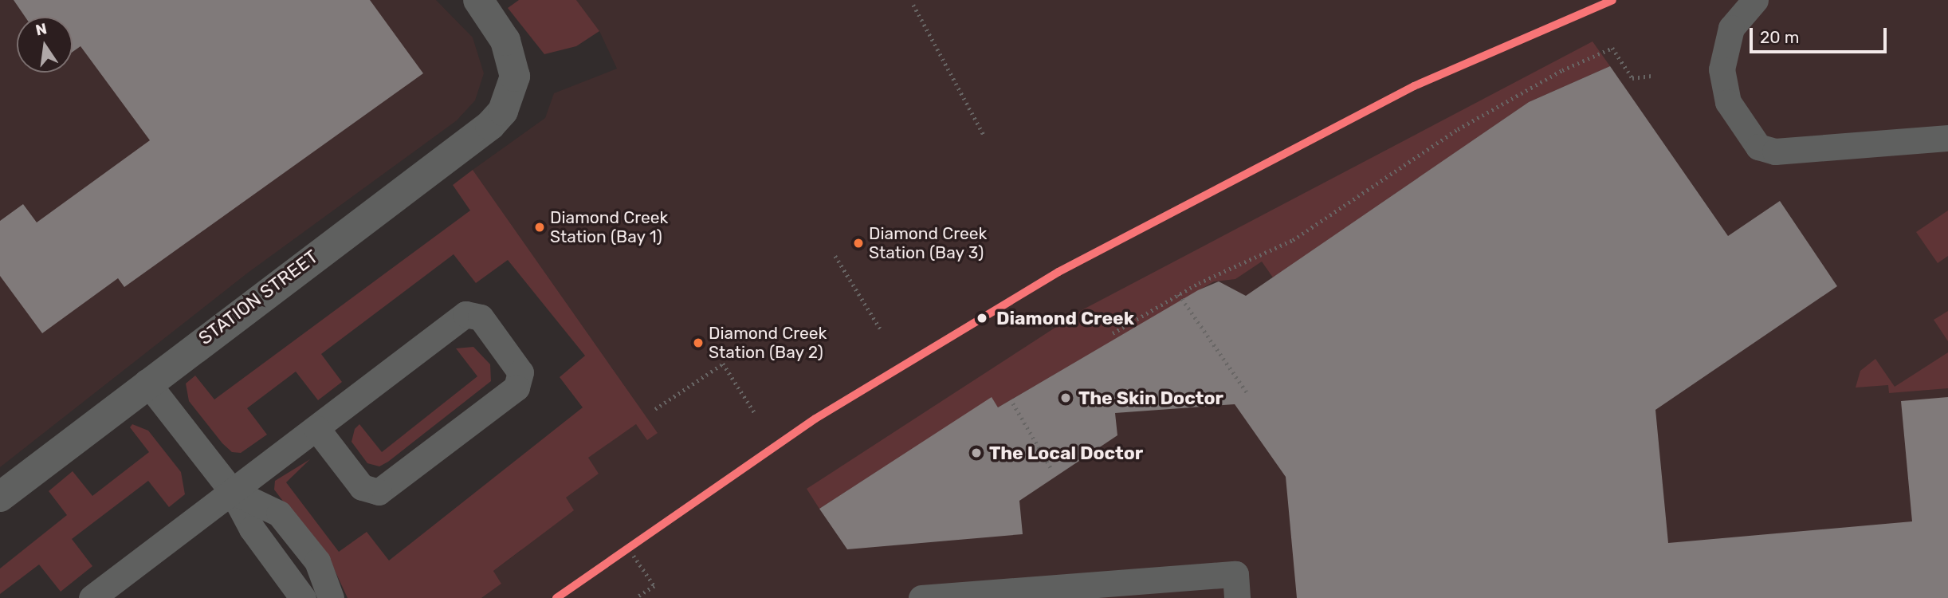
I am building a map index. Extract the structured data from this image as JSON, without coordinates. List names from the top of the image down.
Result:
{
  "streets": {
    "street": ["STATION STREET"]
  },
  "places": [
    "Diamond Creek Station (Bay 1)",
    "Diamond Creek Station (Bay 3)",
    "Diamond Creek",
    "Diamond Creek Station (Bay 2)",
    "The Skin Doctor",
    "The Local Doctor"
  ],
  "scale_bar": "20 m",
  "north": "top"
}
